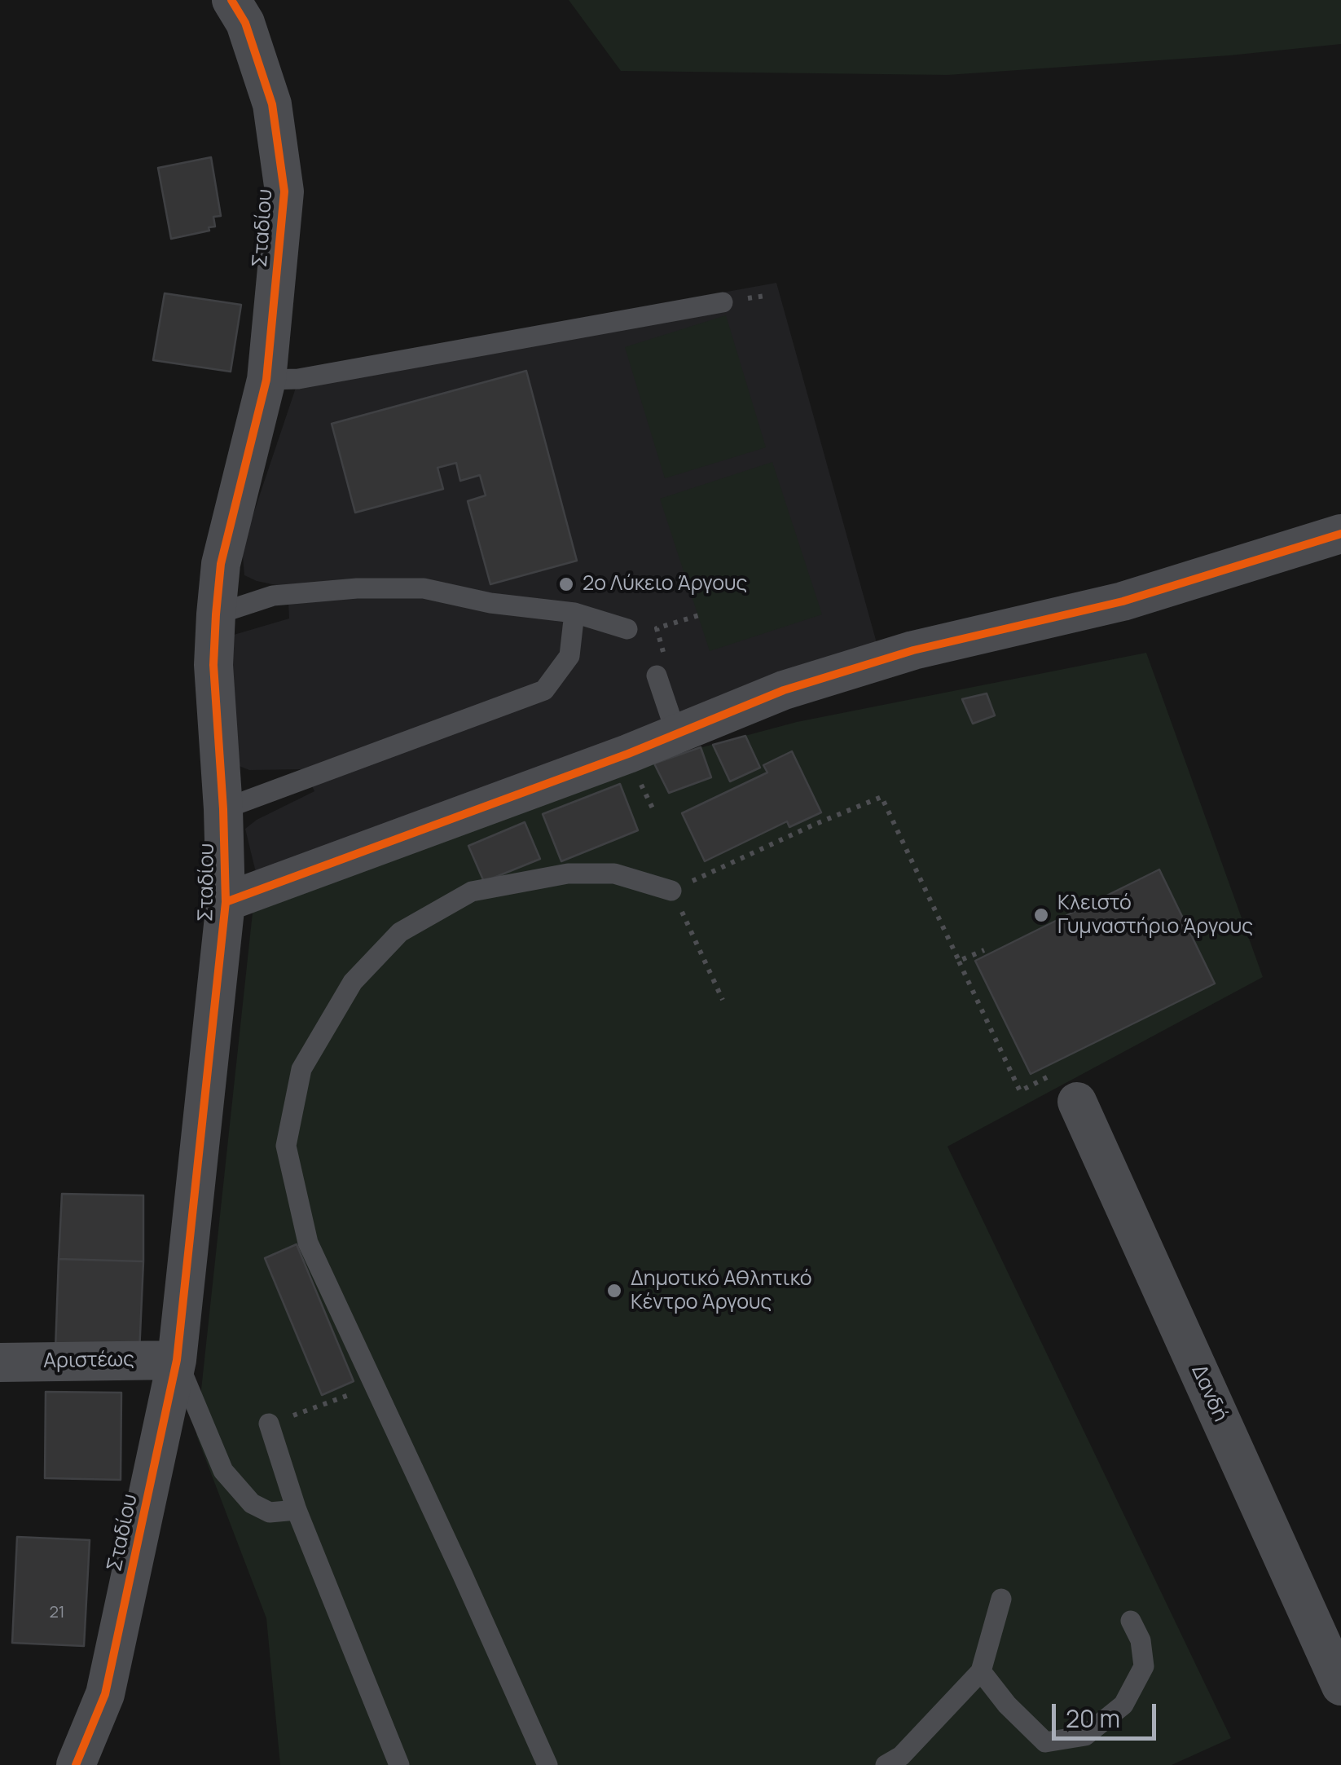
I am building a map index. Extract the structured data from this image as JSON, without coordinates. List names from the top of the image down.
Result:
{
  "streets": {
    "street": ["Σταδίου", "Αριστέως", "Δανδή"]
  },
  "crossings": [
    ["Σταδίου", "Αριστέως"]
  ],
  "places": ["2ο Λύκειο Άργους", "Κλειστό Γυμναστήριο Άργους", "Δημοτικό Αθλητικό Κέντρο Άργους"],
  "house_numbers": ["21"],
  "scale_bar": "20 m"
}
